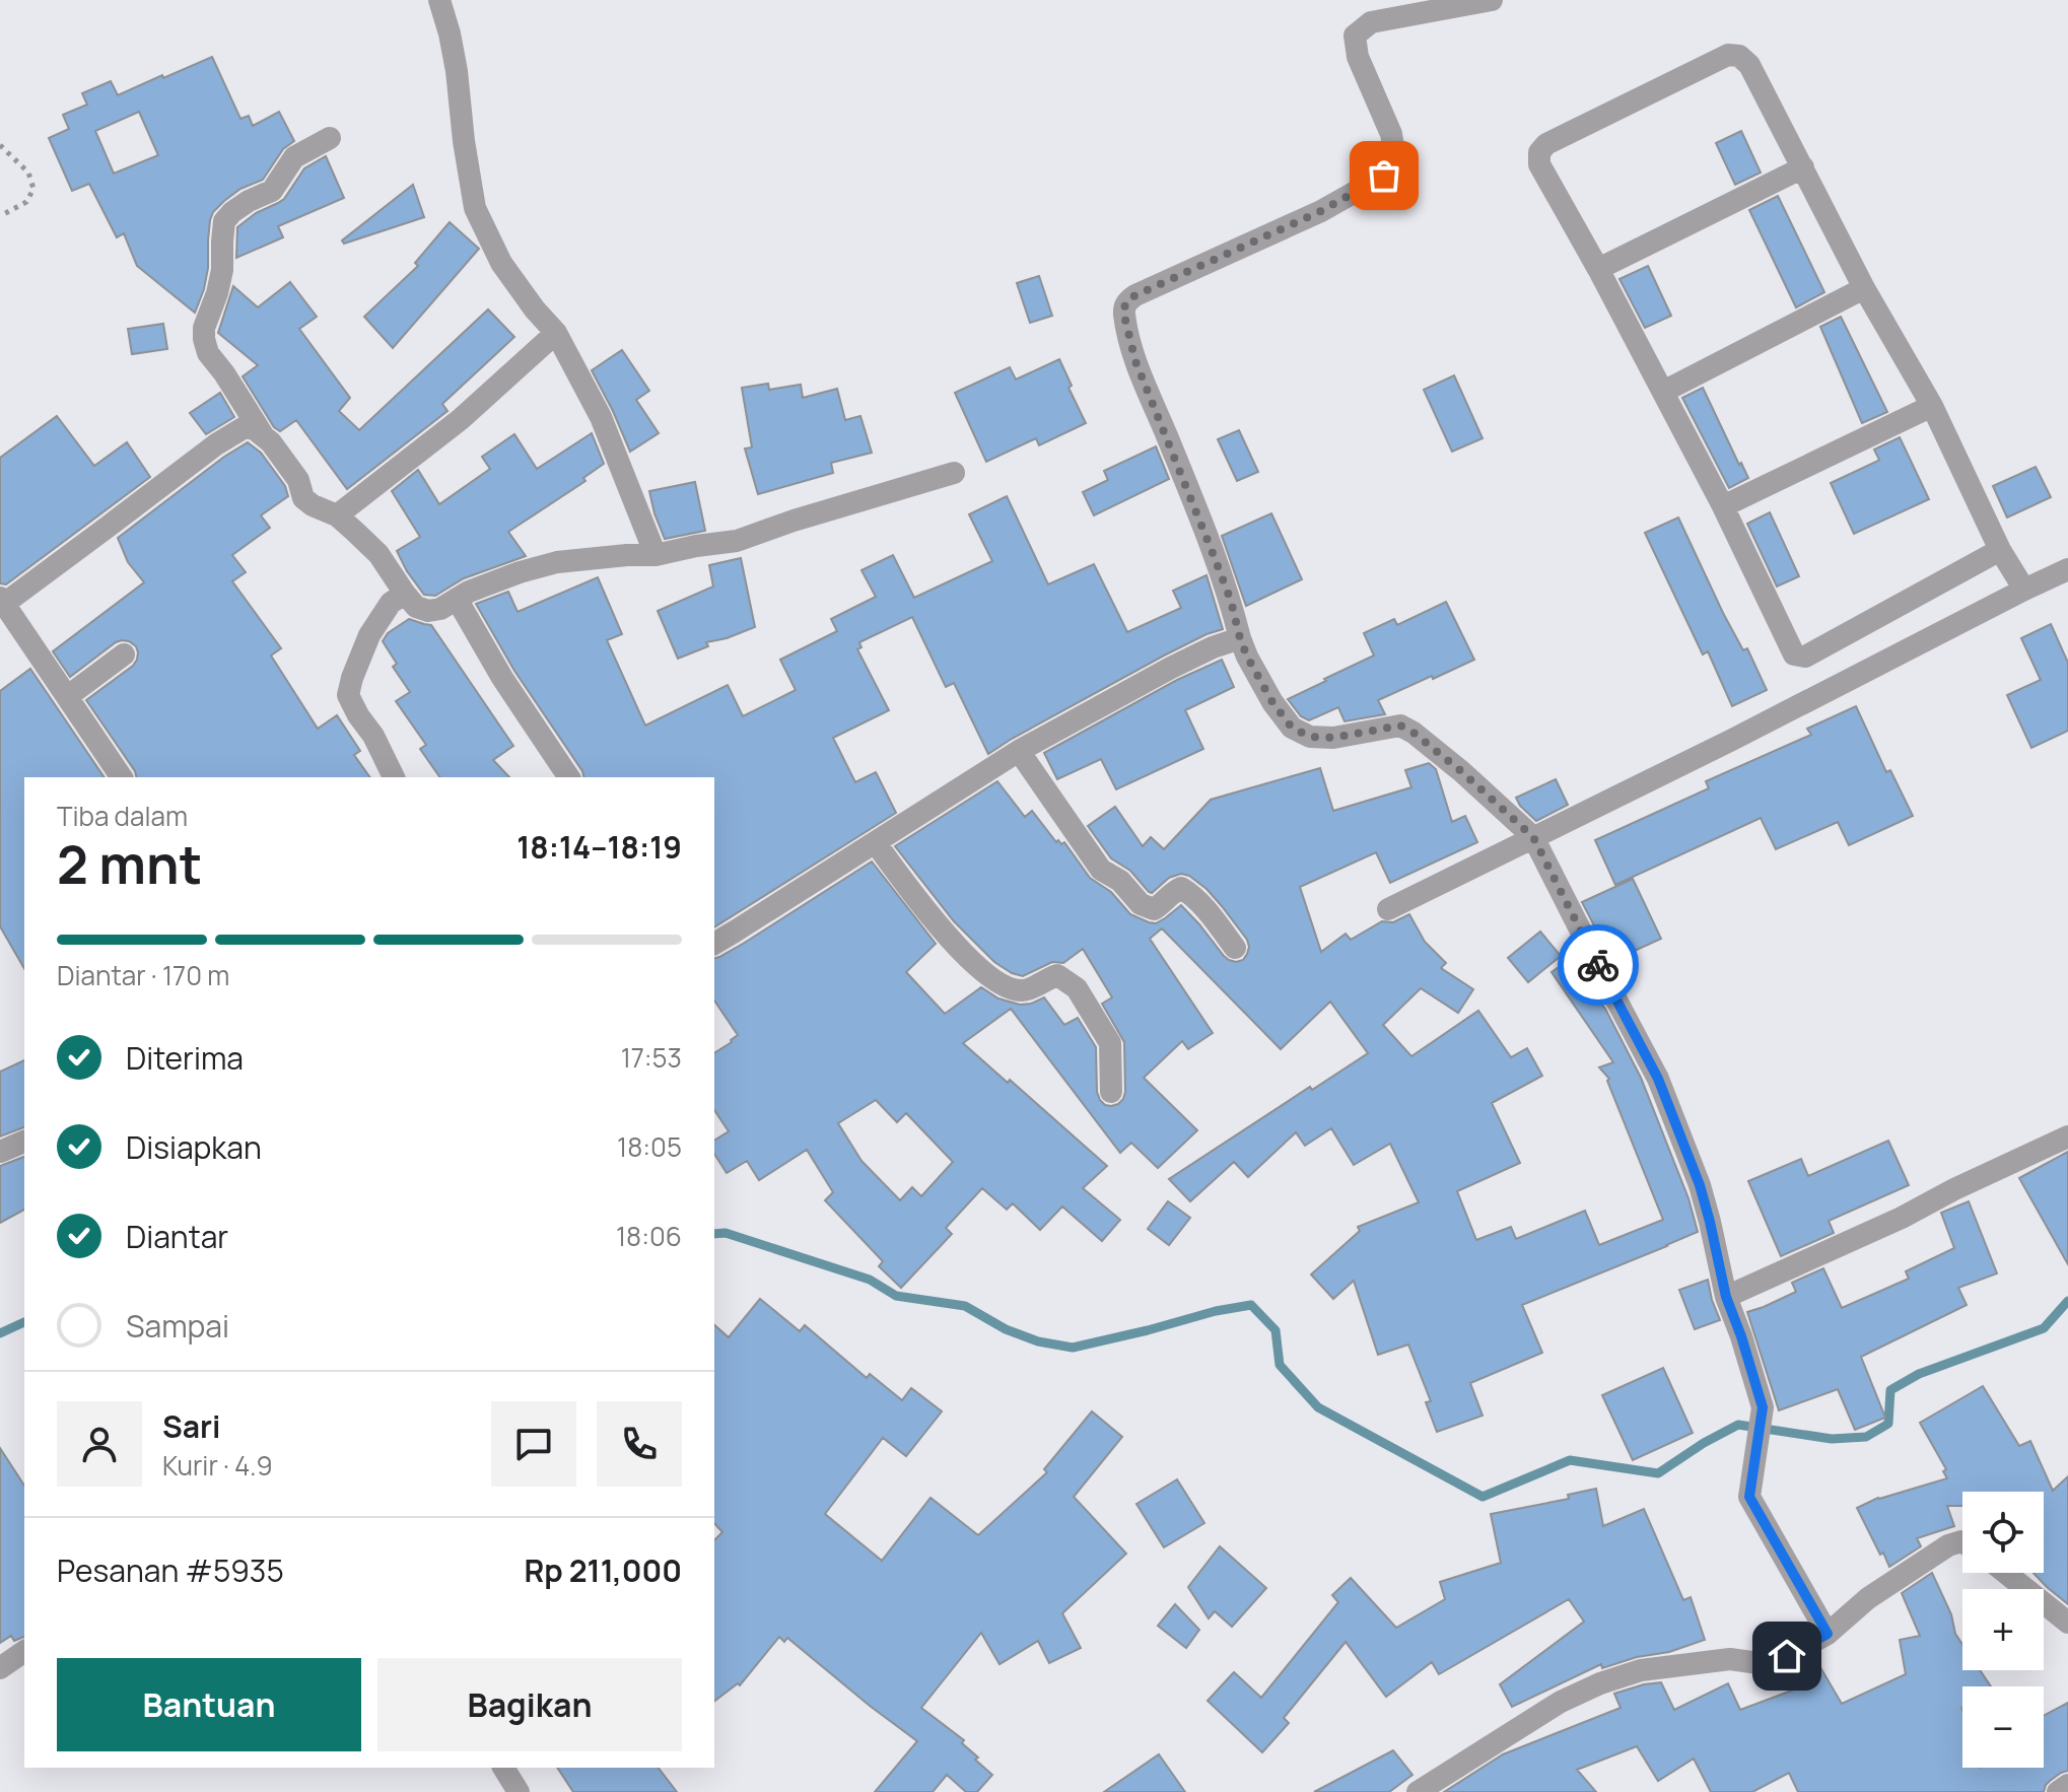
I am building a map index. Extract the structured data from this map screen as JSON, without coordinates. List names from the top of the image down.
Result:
{
  "page": {
    "heading": ["2 mnt", "Tiba dalam", "18:14–18:19"],
    "panel": [
      "Sari",
      "Kurir · 4.9",
      "Pesanan #5935",
      "Rp 211,000"
    ],
    "bar": "Diantar · 170 m",
    "list": [
      ["Diterima", "17:53"],
      ["Disiapkan", "18:05"],
      ["Diantar", "18:06"],
      "Sampai"
    ],
    "map_buttons": ["+", "−"],
    "buttons": ["Bantuan", "Bagikan"]
  }
}
